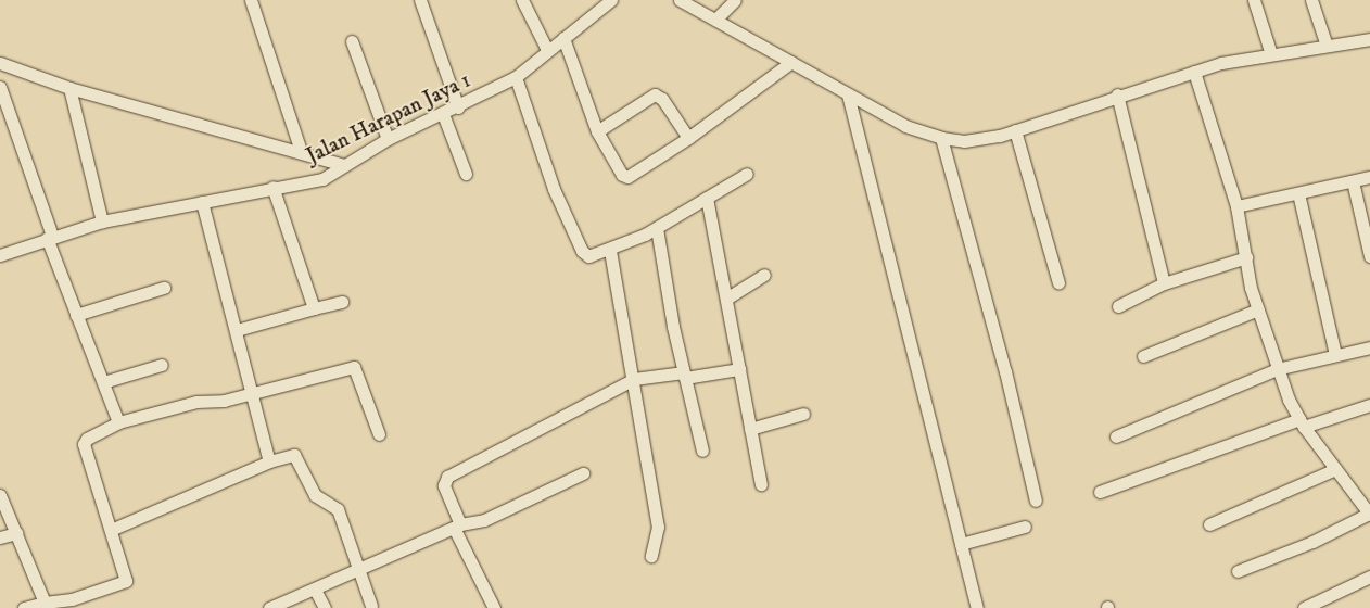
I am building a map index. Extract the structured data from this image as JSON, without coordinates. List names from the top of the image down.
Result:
{
  "streets": {
    "street": ["Jalan Harapan Jaya 1"]
  }
}
